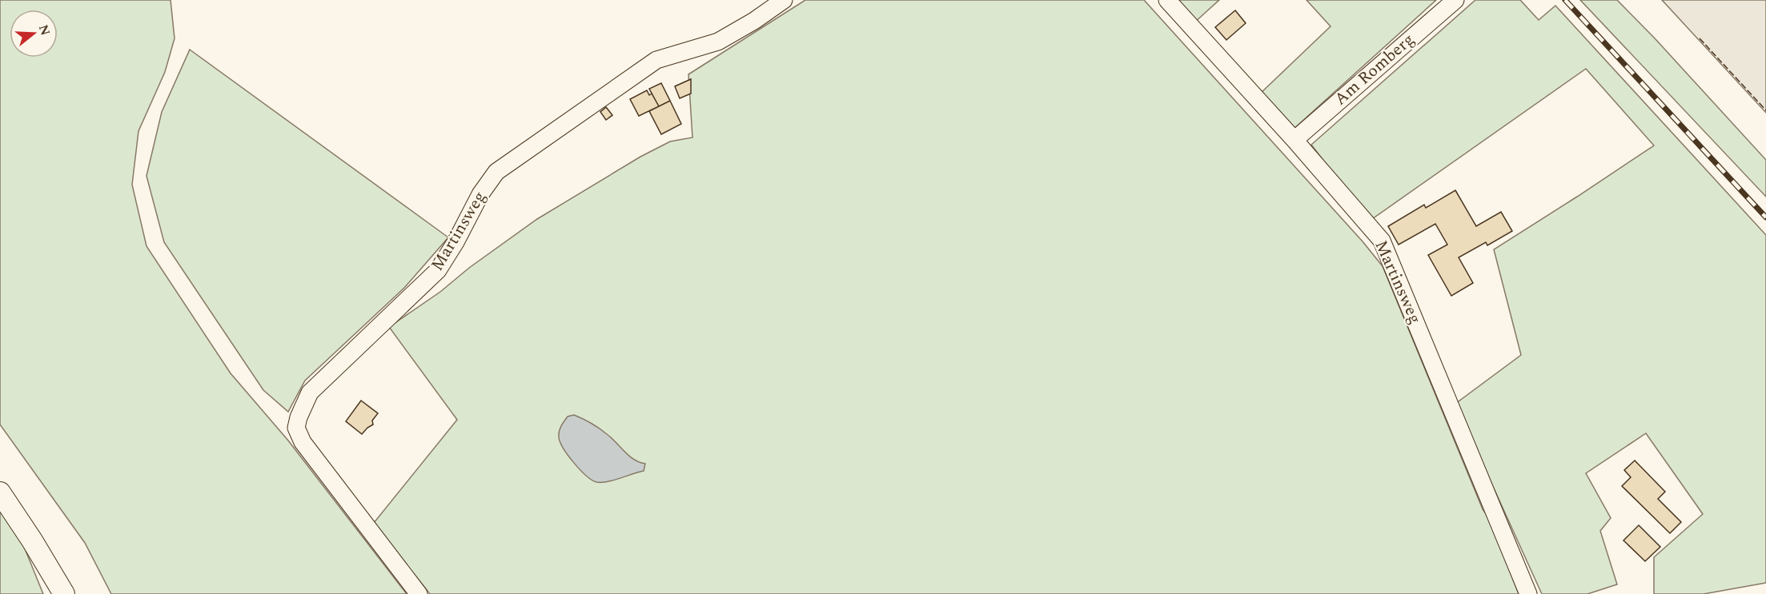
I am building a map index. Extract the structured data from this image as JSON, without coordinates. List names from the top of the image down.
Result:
{
  "streets": {
    "street": ["Am Romberg", "Martinsweg"]
  },
  "crossings": [
    ["Am Romberg", "Martinsweg"]
  ],
  "north": "right"
}
